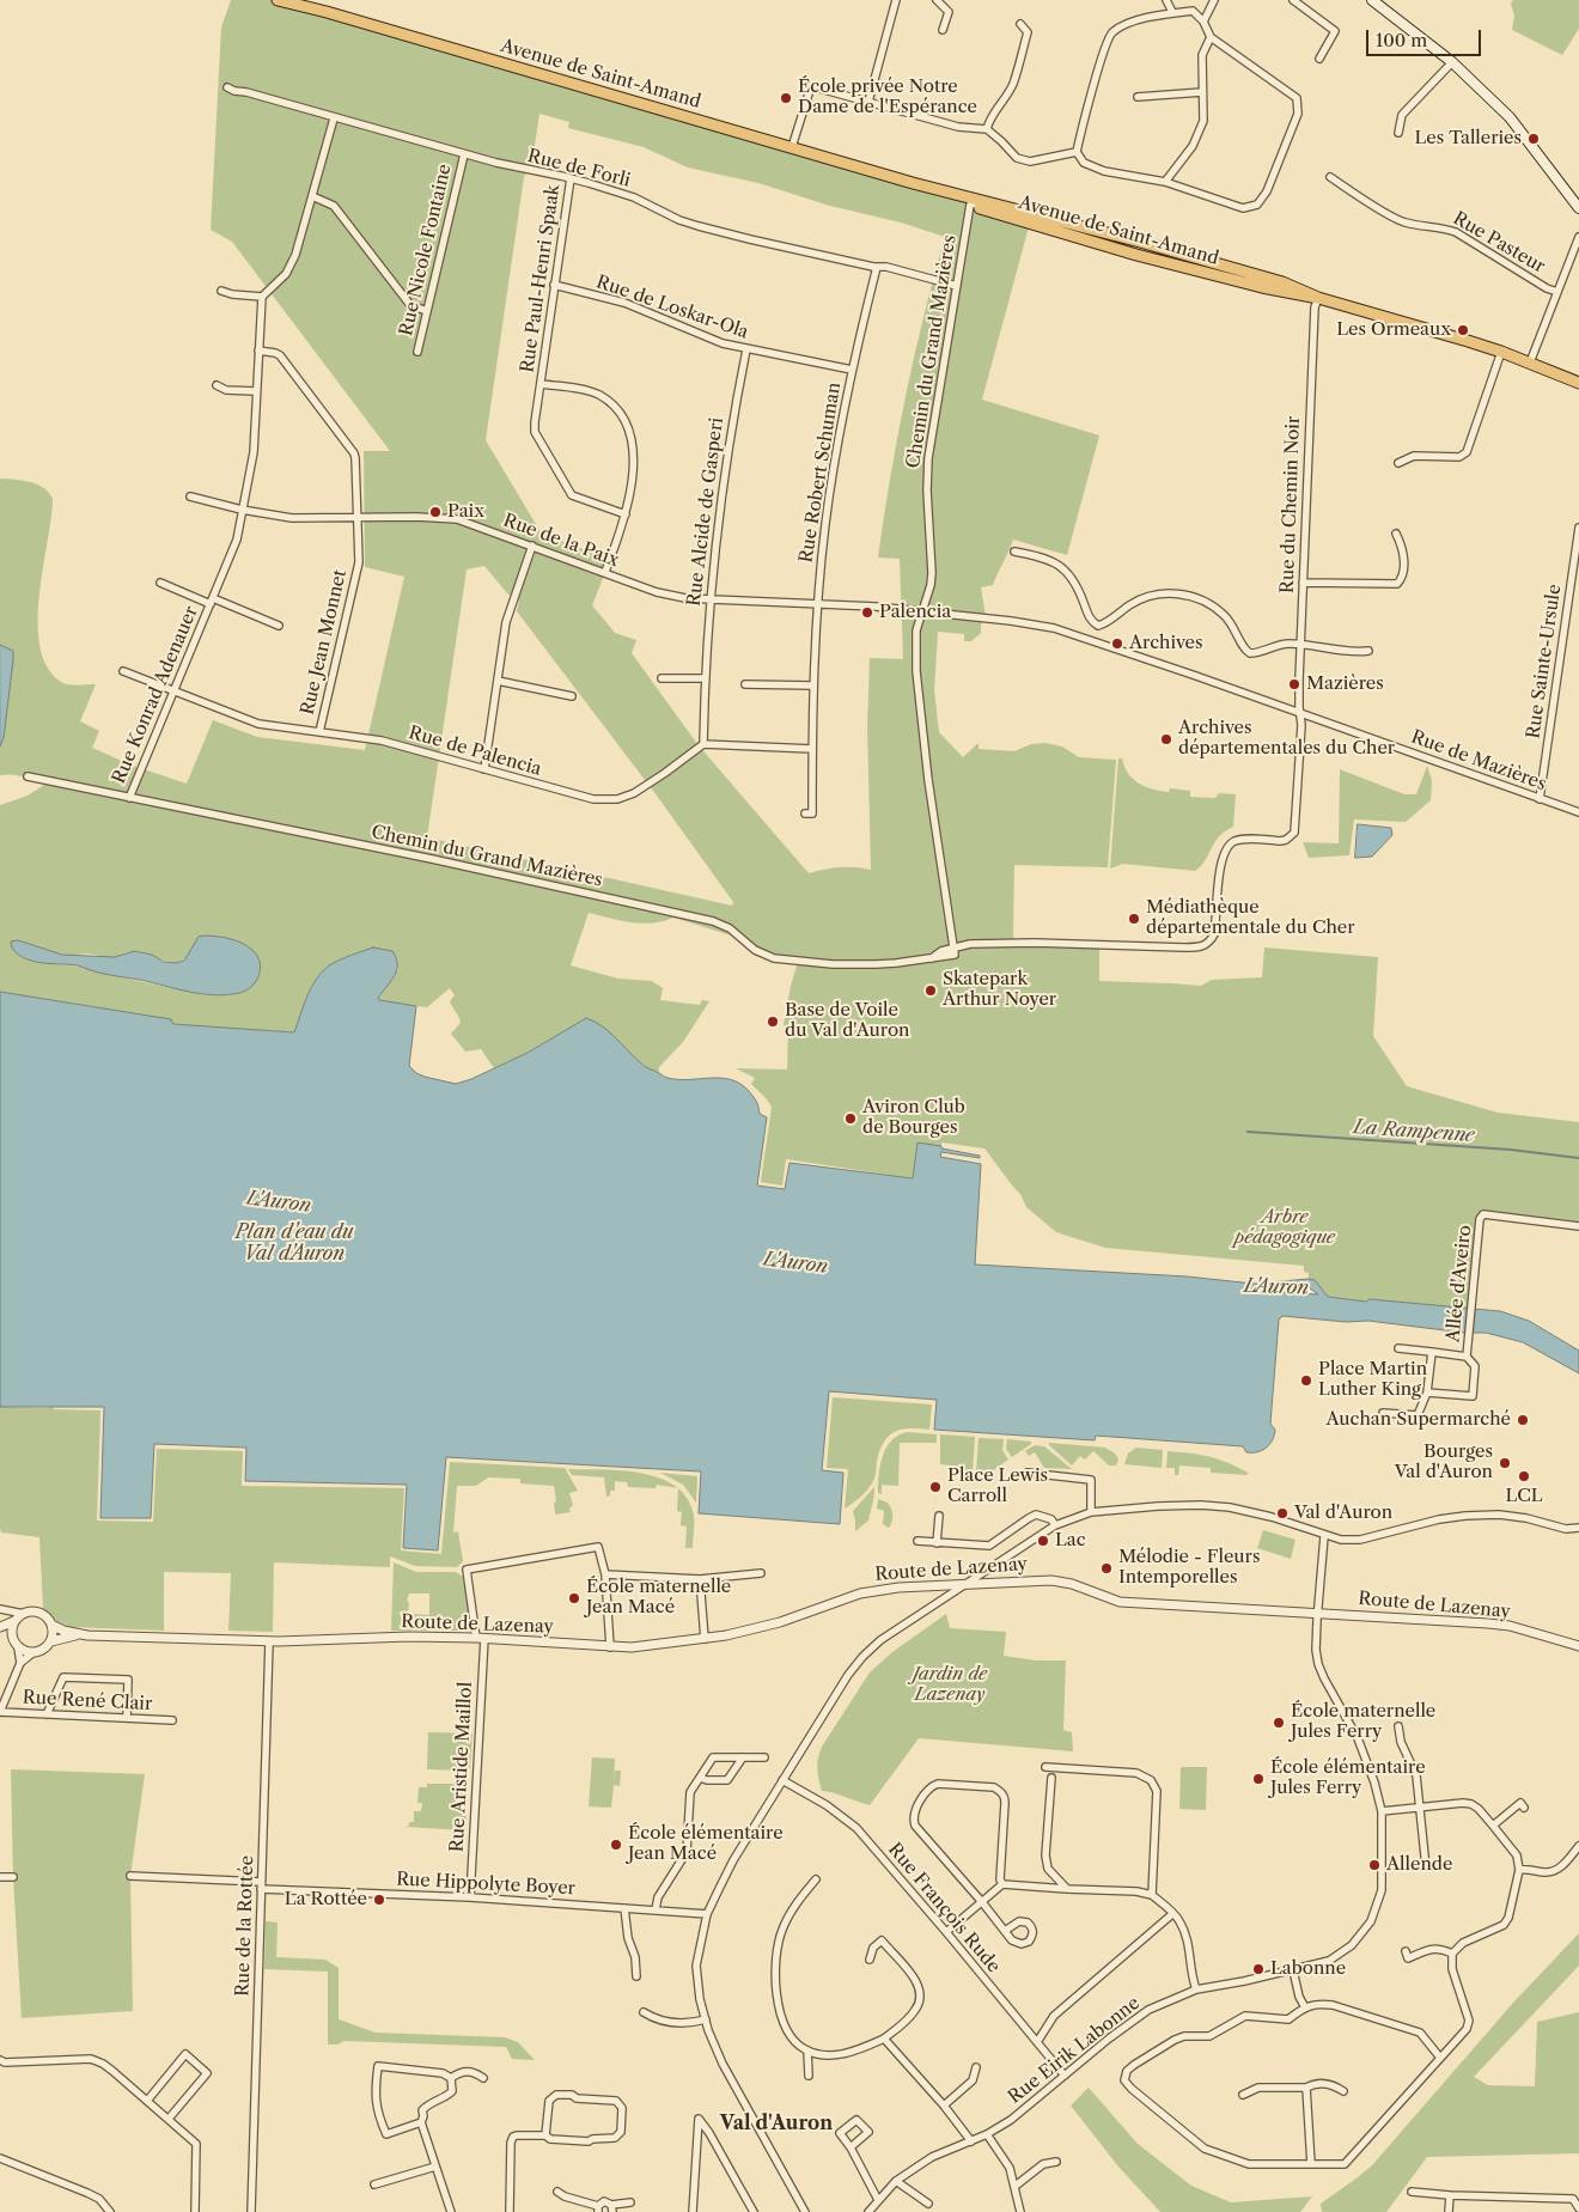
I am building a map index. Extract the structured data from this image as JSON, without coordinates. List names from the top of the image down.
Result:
{
  "streets": {
    "main road": ["Avenue de Saint-Amand"],
    "street": [
      "Rue de Forli",
      "Rue Pasteur",
      "Rue Nicole Fontaine",
      "Rue Paul-Henri Spaak",
      "Rue de Loskar-Ola",
      "Chemin du Grand Mazières",
      "Rue Robert Schuman",
      "Rue du Chemin Noir",
      "Rue Alcide de Gasperi",
      "Rue de la Paix",
      "Rue Jean Monnet",
      "Rue Sainte-Ursule",
      "Rue Konrad Adenauer",
      "Rue de Palencia",
      "Rue de Mazières",
      "Allée d'Aveiro",
      "Route de Lazenay",
      "Rue René Clair",
      "Rue Aristide Maillol",
      "Rue Hippolyte Boyer",
      "Rue François Rude",
      "Rue de la Rottée",
      "Rue Eirik Labonne"
    ]
  },
  "crossings": [
    ["Avenue de Saint-Amand", "Chemin du Grand Mazières"],
    ["Avenue de Saint-Amand", "Rue du Chemin Noir"],
    ["Rue de Forli", "Rue Nicole Fontaine"],
    ["Rue de Forli", "Rue Paul-Henri Spaak"],
    ["Rue de Forli", "Chemin du Grand Mazières"],
    ["Rue de Forli", "Rue Robert Schuman"],
    ["Rue Paul-Henri Spaak", "Rue de Loskar-Ola"],
    ["Rue Paul-Henri Spaak", "Rue de la Paix"],
    ["Rue de Loskar-Ola", "Rue Robert Schuman"],
    ["Rue de Loskar-Ola", "Rue Alcide de Gasperi"],
    ["Chemin du Grand Mazières", "Rue du Chemin Noir"],
    ["Chemin du Grand Mazières", "Rue de la Paix"],
    ["Chemin du Grand Mazières", "Rue Konrad Adenauer"],
    ["Chemin du Grand Mazières", "Rue de Mazières"],
    ["Rue Robert Schuman", "Rue de la Paix"],
    ["Rue du Chemin Noir", "Rue de Mazières"],
    ["Rue Alcide de Gasperi", "Rue de la Paix"],
    ["Rue Alcide de Gasperi", "Rue de Palencia"],
    ["Rue de la Paix", "Rue Jean Monnet"],
    ["Rue de la Paix", "Rue Konrad Adenauer"],
    ["Rue de la Paix", "Rue de Mazières"],
    ["Rue Jean Monnet", "Rue Konrad Adenauer"],
    ["Rue Jean Monnet", "Rue de Palencia"],
    ["Rue Sainte-Ursule", "Rue de Mazières"],
    ["Rue Konrad Adenauer", "Rue de Palencia"],
    ["Route de Lazenay", "Rue Aristide Maillol"],
    ["Route de Lazenay", "Rue de la Rottée"],
    ["Route de Lazenay", "Rue Eirik Labonne"],
    ["Rue Aristide Maillol", "Rue Hippolyte Boyer"],
    ["Rue Hippolyte Boyer", "Rue de la Rottée"],
    ["Rue François Rude", "Rue Eirik Labonne"]
  ],
  "districts": ["Val d'Auron"],
  "water": ["La Rampenne", "L'Auron", "Plan d'eau du Val d'Auron"],
  "parks": ["Arbre pédagogique", "Jardin de Lazenay"],
  "places": [
    "École privée Notre Dame de l'Espérance",
    "Les Talleries",
    "Les Ormeaux",
    "Paix",
    "Palencia",
    "Archives",
    "Mazières",
    "Archives départementales du Cher",
    "Médiathèque départementale du Cher",
    "Skatepark Arthur Noyer",
    "Base de Voile du Val d'Auron",
    "Aviron Club de Bourges",
    "Place Martin Luther King",
    "Auchan Supermarché",
    "Bourges Val d'Auron",
    "LCL",
    "Place Lewis Carroll",
    "Val d'Auron",
    "Lac",
    "Mélodie - Fleurs Intemporelles",
    "École maternelle Jean Macé",
    "École maternelle Jules Ferry",
    "École élémentaire Jules Ferry",
    "École élémentaire Jean Macé",
    "Allende",
    "La Rottée",
    "Labonne"
  ],
  "scale_bar": "100 m"
}
